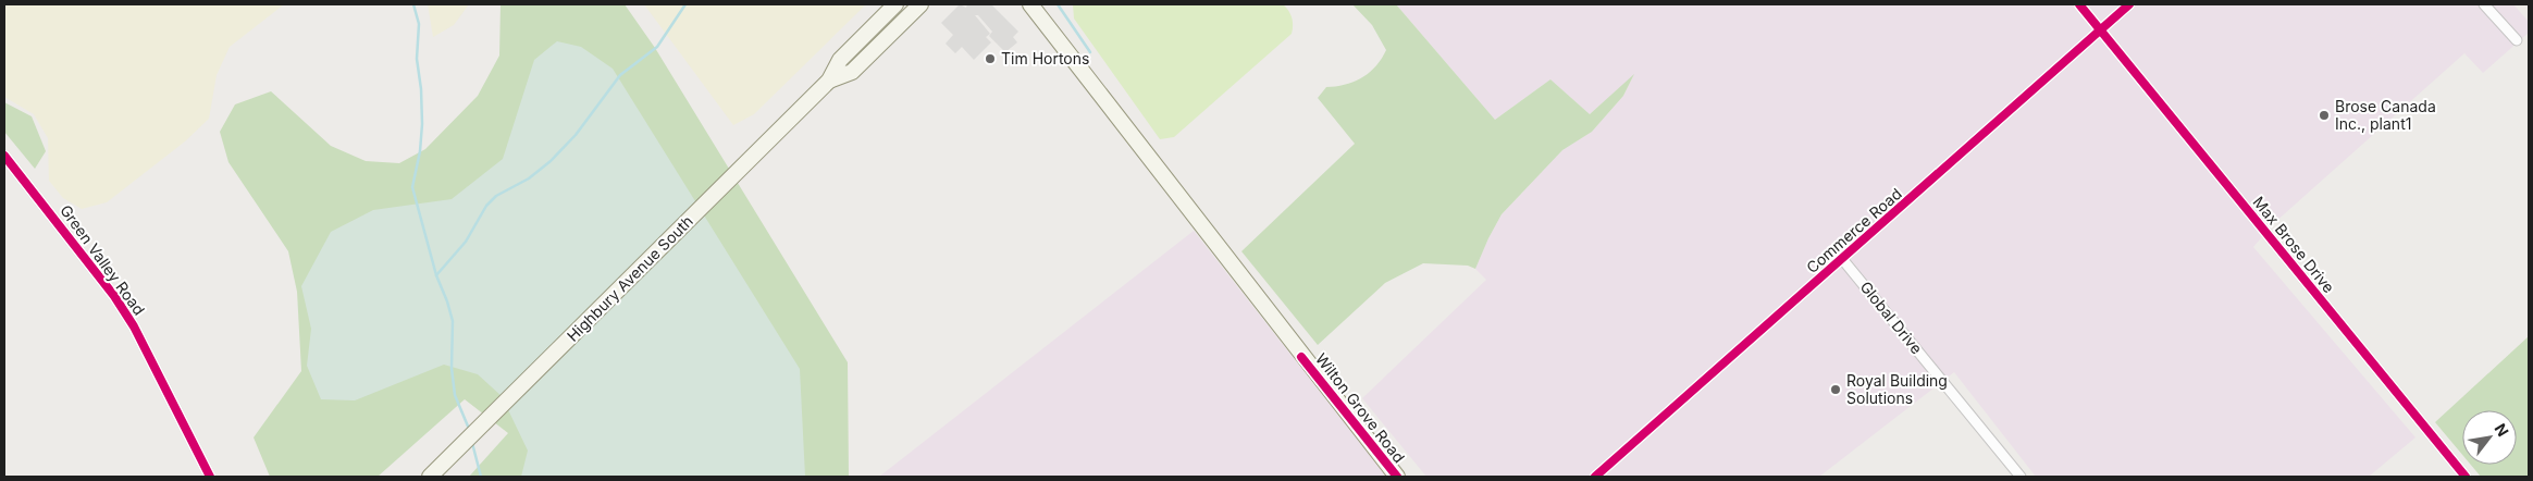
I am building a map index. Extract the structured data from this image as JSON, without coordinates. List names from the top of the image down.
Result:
{
  "streets": {
    "main road": ["Highbury Avenue South", "Wilton Grove Road"],
    "street": [
      "Commerce Road",
      "Max Brose Drive",
      "Green Valley Road",
      "Global Drive"
    ]
  },
  "crossings": [
    ["Commerce Road", "Max Brose Drive"],
    ["Commerce Road", "Global Drive"]
  ],
  "places": ["Tim Hortons", "Brose Canada Inc., plant1", "Royal Building Solutions"],
  "north": "top right"
}
